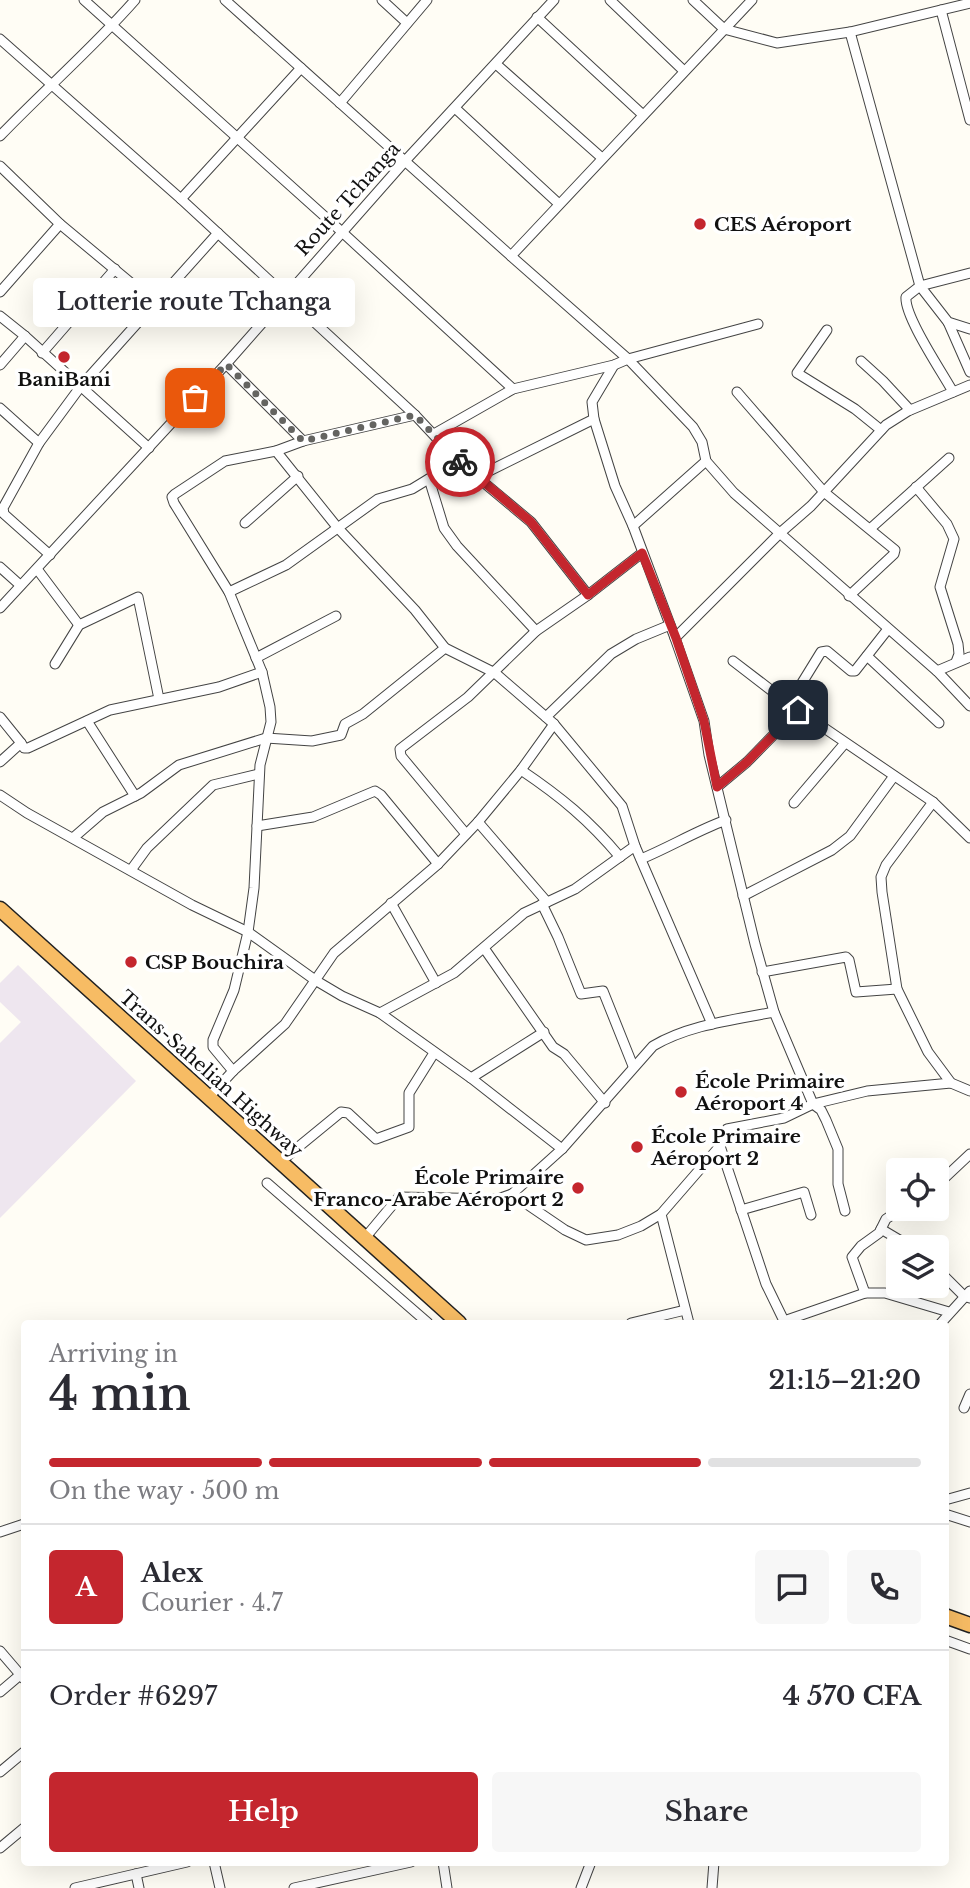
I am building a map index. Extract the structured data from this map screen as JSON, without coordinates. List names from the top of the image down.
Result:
{
  "streets": {
    "highway": ["Trans-Sahelian Highway"],
    "street": ["Route Tchanga"]
  },
  "places": [
    "CES Aéroport",
    "BaniBani",
    "Lotterie route Tchanga",
    "CSP Bouchira",
    "École Primaire Aéroport 4",
    "École Primaire Aéroport 2",
    "École Primaire Franco-Arabe Aéroport 2"
  ],
  "page": {
    "bubble": "Lotterie route Tchanga",
    "heading": ["4 min", "Arriving in", "21:15–21:20"],
    "panel": [
      "Alex",
      "Courier · 4.7",
      "Order #6297",
      "4 570 CFA"
    ],
    "bar": "On the way · 500 m",
    "round": "A",
    "buttons": ["Help", "Share"]
  }
}
